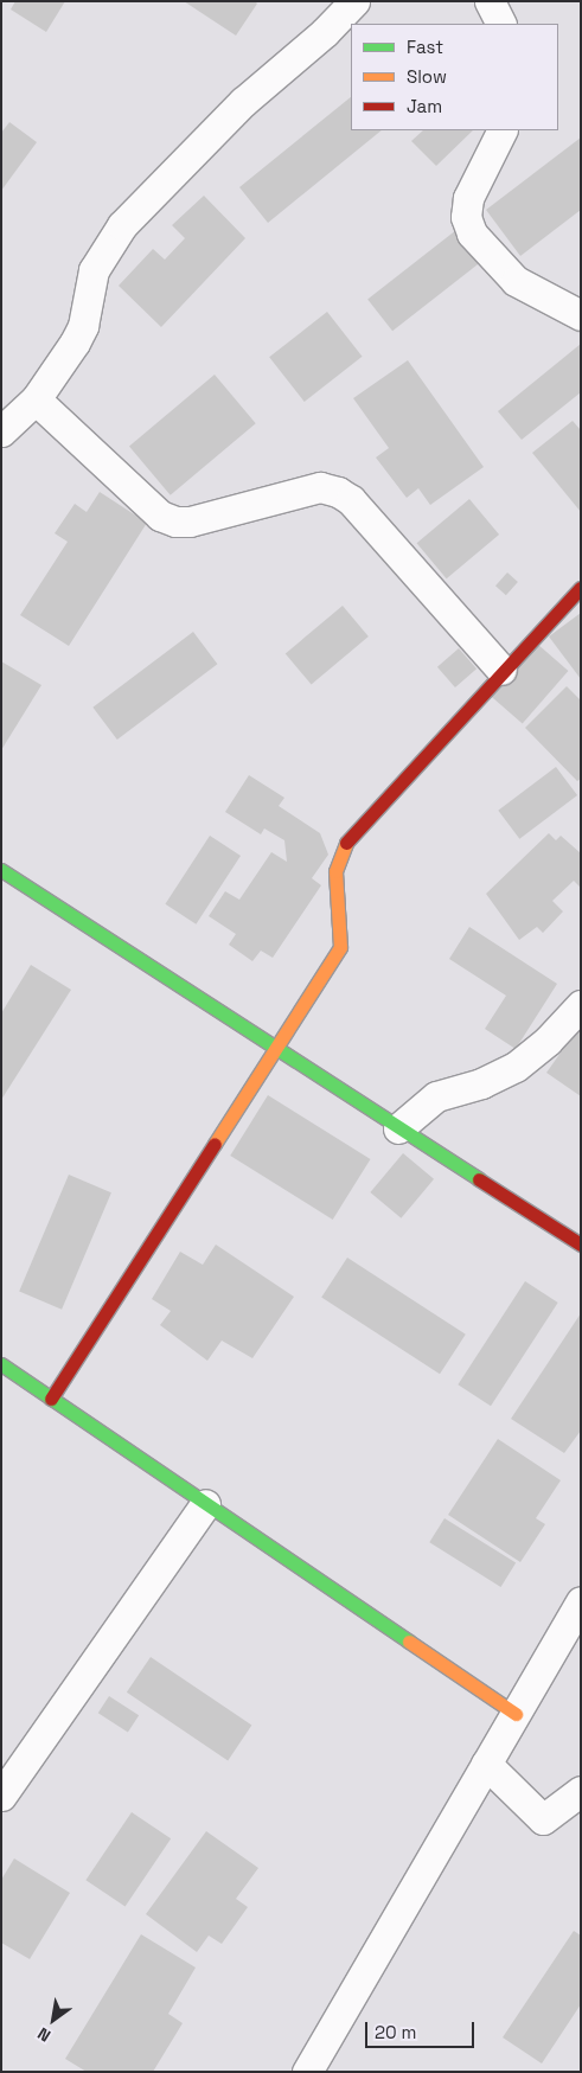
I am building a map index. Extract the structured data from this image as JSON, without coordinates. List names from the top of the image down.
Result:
{
  "legend": ["Fast", "Slow", "Jam"],
  "scale_bar": "20 m",
  "north": "bottom left"
}
